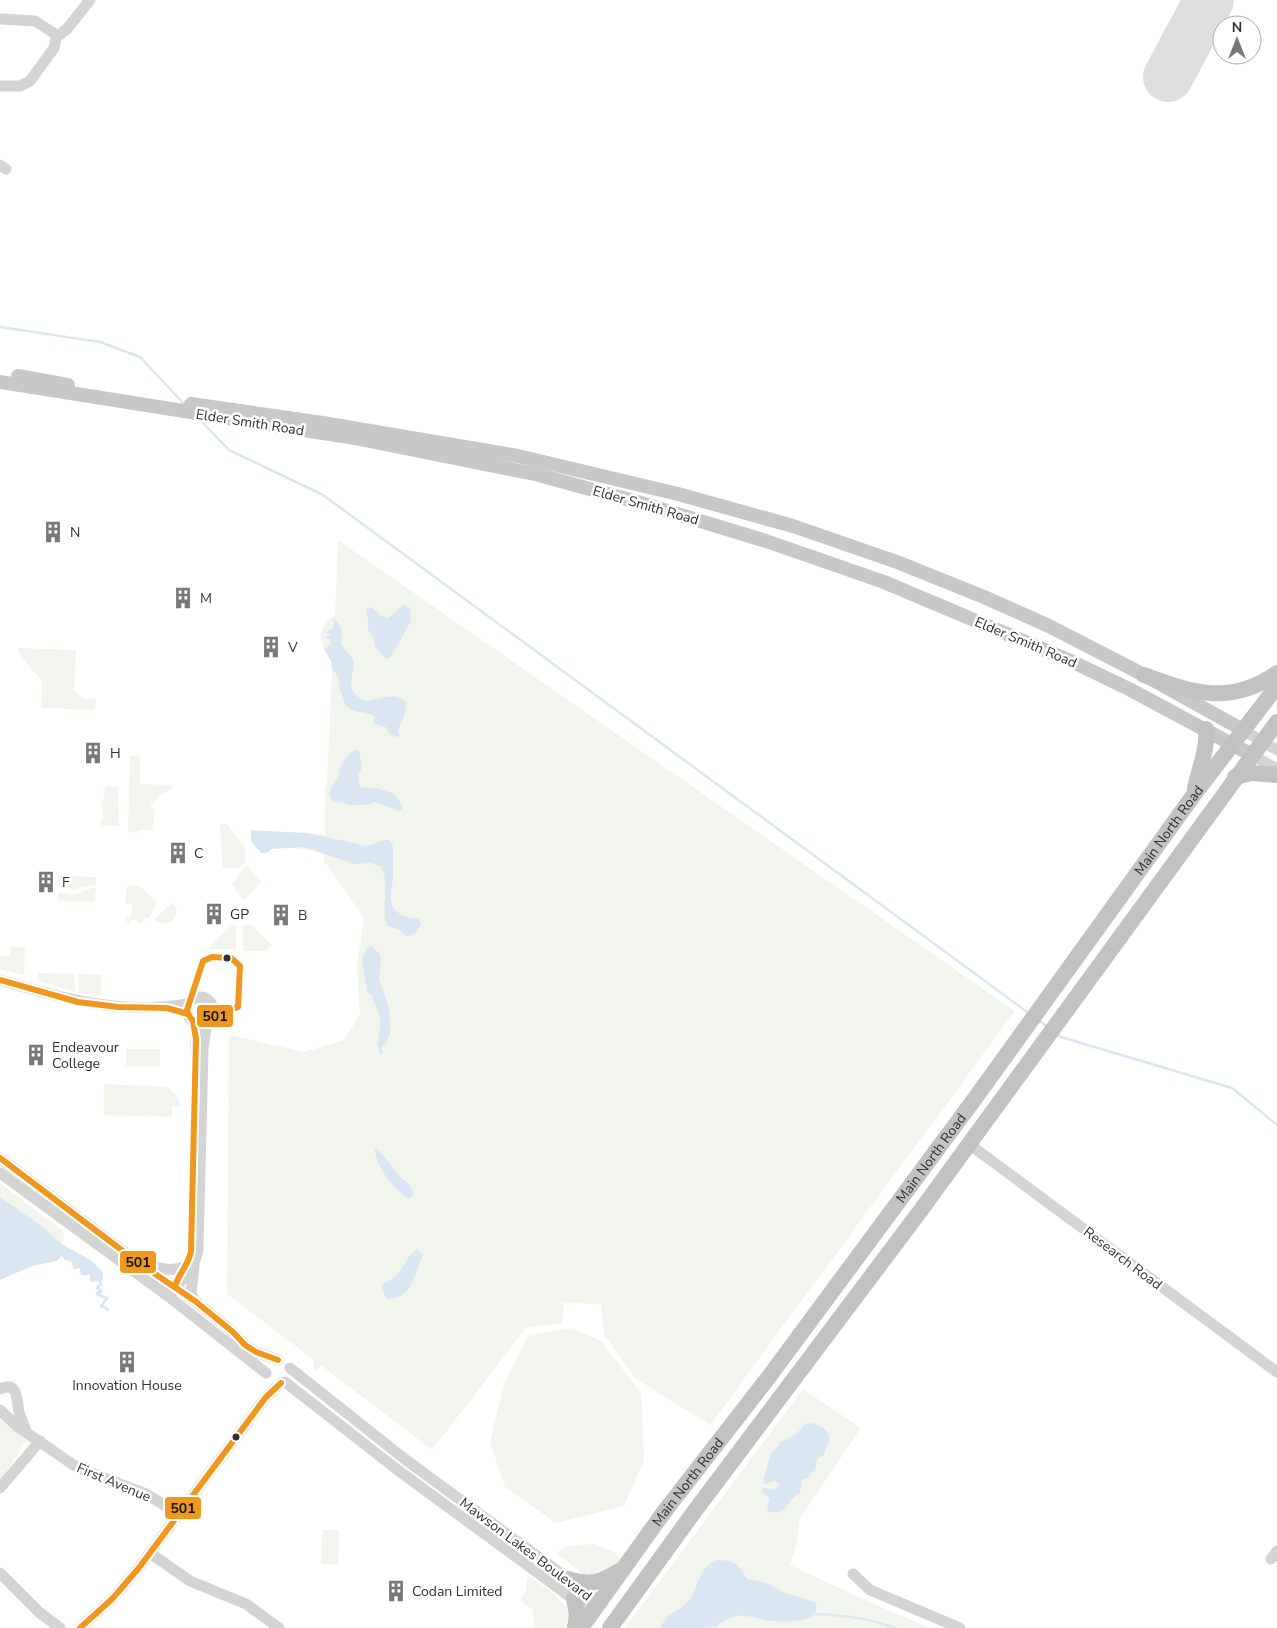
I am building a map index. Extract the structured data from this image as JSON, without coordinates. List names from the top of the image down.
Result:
{
  "streets": {
    "highway": ["Main North Road"],
    "main road": ["Elder Smith Road"],
    "street": ["Research Road", "First Avenue", "Mawson Lakes Boulevard"]
  },
  "crossings": [
    ["Elder Smith Road", "Main North Road"],
    ["Main North Road", "Research Road"],
    ["Main North Road", "Mawson Lakes Boulevard"]
  ],
  "places": {
    "building": [
      "N",
      "M",
      "V",
      "H",
      "C",
      "F",
      "GP",
      "B",
      "Endeavour College",
      "Innovation House",
      "Codan Limited"
    ]
  },
  "lines": ["transit line 501"],
  "north": "top"
}
